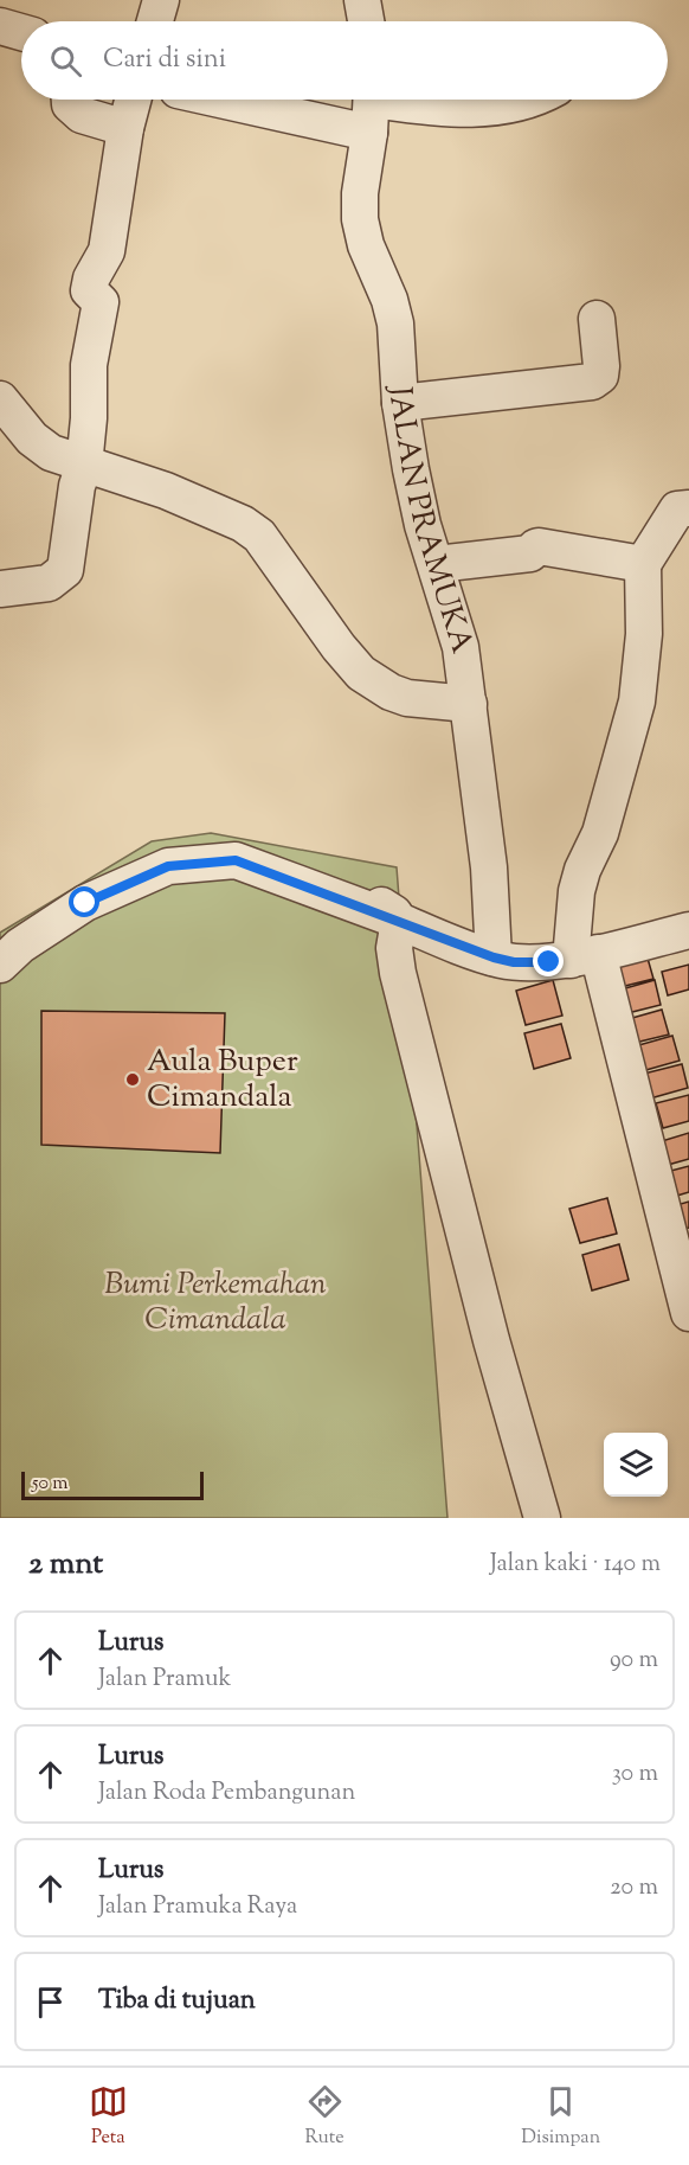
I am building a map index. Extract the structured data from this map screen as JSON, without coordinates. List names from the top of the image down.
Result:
{
  "streets": {
    "street": ["JALAN PRAMUKA"]
  },
  "parks": ["Bumi Perkemahan Cimandala"],
  "places": ["Aula Buper Cimandala"],
  "scale_bar": "50 m",
  "page": {
    "search": "Cari di sini",
    "scale": "50 m",
    "heading": ["2 mnt", "Jalan kaki · 140 m"],
    "list": [
      ["Lurus", "Jalan Pramuk", "90 m"],
      ["Lurus", "Jalan Roda Pembangunan", "30 m"],
      ["Lurus", "Jalan Pramuka Raya", "20 m"],
      "Tiba di tujuan"
    ],
    "nav": ["Peta", "Rute", "Disimpan"]
  }
}
